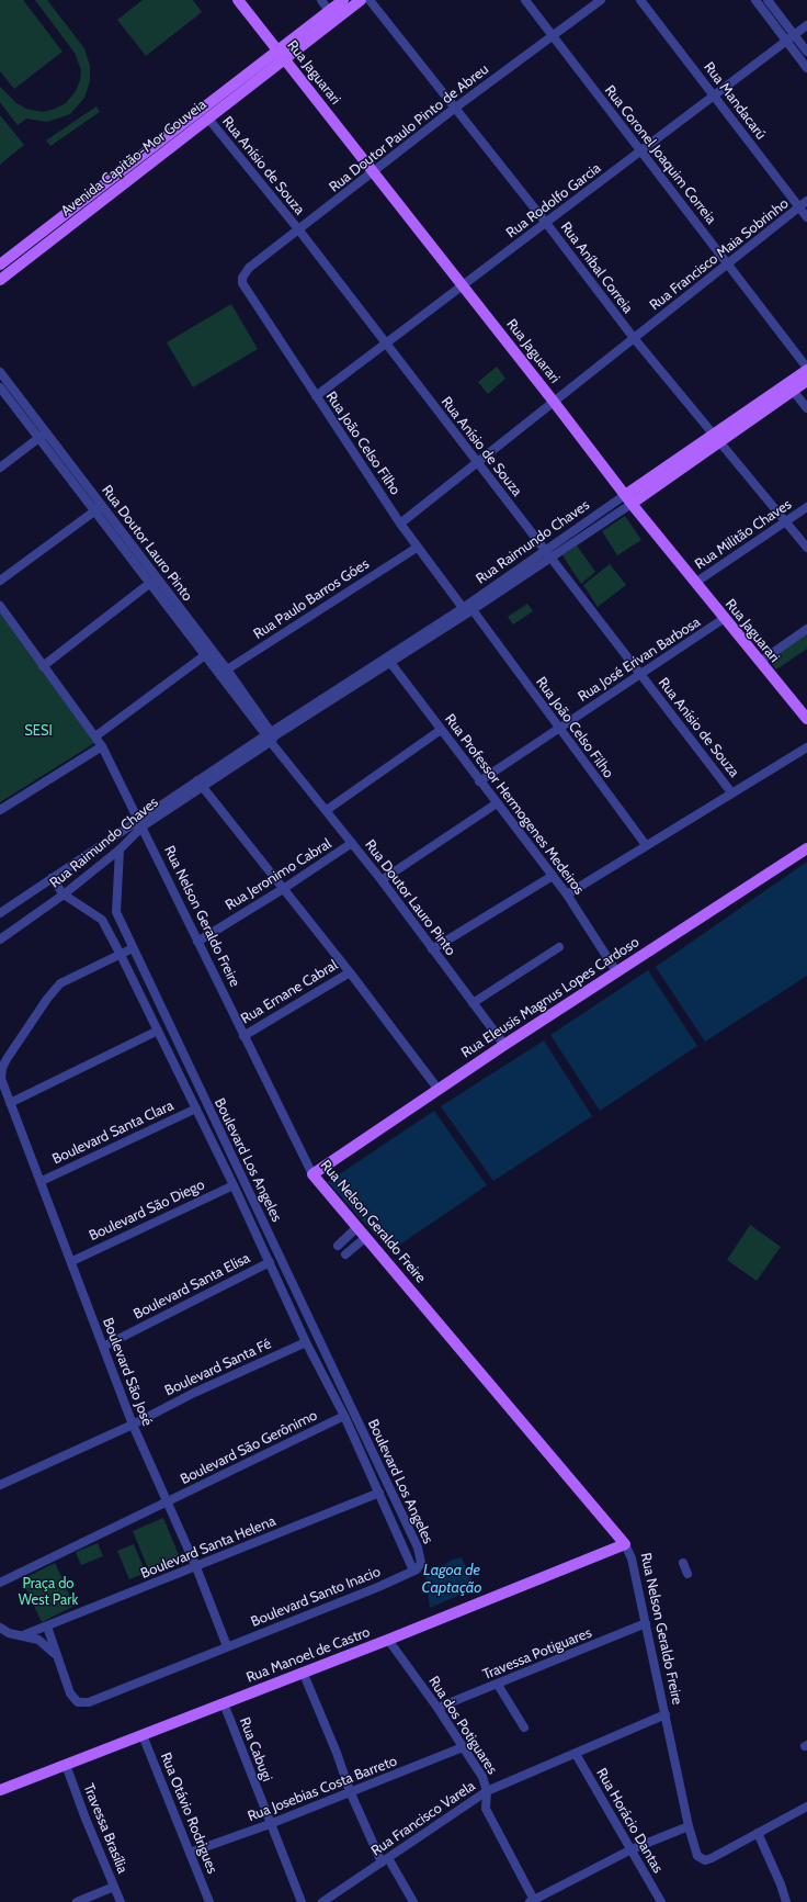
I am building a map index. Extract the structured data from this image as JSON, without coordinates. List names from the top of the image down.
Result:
{
  "streets": {
    "main road": [
      "Rua Jaguarari",
      "Avenida Capitão-Mor Gouveia",
      "Rua Raimundo Chaves",
      "Rua Nelson Geraldo Freire",
      "Rua Eleusis Magnus Lopes Cardoso",
      "Rua Manoel de Castro"
    ],
    "street": [
      "Rua Mandacarú",
      "Rua Doutor Paulo Pinto de Abreu",
      "Rua Coronel Joaquim Correia",
      "Rua Anísio de Souza",
      "Rua Rodolfo Garcia",
      "Rua Francisco Maia Sobrinho",
      "Rua Aníbal Correia",
      "Rua João Celso Filho",
      "Rua Militão Chaves",
      "Rua Doutor Lauro Pinto",
      "Rua Paulo Barros Góes",
      "Rua José Erivan Barbosa",
      "Rua Professor Hermogenes Medeiros",
      "Rua Jeronimo Cabral",
      "Rua Ernane Cabral",
      "Boulevard Santa Clara",
      "Boulevard Los Angeles",
      "Boulevard São Diego",
      "Boulevard Santa Elisa",
      "Boulevard Santa Fé",
      "Boulevard São José",
      "Boulevard São Gerônimo",
      "Boulevard Santa Helena",
      "Boulevard Santo Inacio",
      "Travessa Potiguares",
      "Rua dos Potiguares",
      "Rua Cabugi",
      "Rua Josebias Costa Barreto",
      "Rua Otávio Rodrigues",
      "Rua Francisco Varela",
      "Rua Horácio Dantas",
      "Travessa Brasília"
    ]
  },
  "crossings": [
    ["Rua Jaguarari", "Rua Doutor Paulo Pinto de Abreu"],
    ["Rua Jaguarari", "Avenida Capitão-Mor Gouveia"],
    ["Rua Jaguarari", "Rua Rodolfo Garcia"],
    ["Rua Jaguarari", "Rua Francisco Maia Sobrinho"],
    ["Rua Jaguarari", "Rua Militão Chaves"],
    ["Rua Jaguarari", "Rua Raimundo Chaves"],
    ["Rua Jaguarari", "Rua José Erivan Barbosa"],
    ["Rua Mandacarú", "Rua Rodolfo Garcia"],
    ["Rua Mandacarú", "Rua Francisco Maia Sobrinho"],
    ["Rua Doutor Paulo Pinto de Abreu", "Rua Coronel Joaquim Correia"],
    ["Rua Doutor Paulo Pinto de Abreu", "Rua Anísio de Souza"],
    ["Rua Doutor Paulo Pinto de Abreu", "Rua Aníbal Correia"],
    ["Rua Doutor Paulo Pinto de Abreu", "Rua João Celso Filho"],
    ["Rua Coronel Joaquim Correia", "Rua Rodolfo Garcia"],
    ["Rua Coronel Joaquim Correia", "Rua Francisco Maia Sobrinho"],
    ["Rua Coronel Joaquim Correia", "Rua Raimundo Chaves"],
    ["Avenida Capitão-Mor Gouveia", "Rua Anísio de Souza"],
    ["Rua Anísio de Souza", "Rua Rodolfo Garcia"],
    ["Rua Anísio de Souza", "Rua Francisco Maia Sobrinho"],
    ["Rua Anísio de Souza", "Rua Raimundo Chaves"],
    ["Rua Anísio de Souza", "Rua José Erivan Barbosa"],
    ["Rua Rodolfo Garcia", "Rua Aníbal Correia"],
    ["Rua Rodolfo Garcia", "Rua João Celso Filho"],
    ["Rua Francisco Maia Sobrinho", "Rua Aníbal Correia"],
    ["Rua Francisco Maia Sobrinho", "Rua João Celso Filho"],
    ["Rua Aníbal Correia", "Rua Militão Chaves"],
    ["Rua Aníbal Correia", "Rua Raimundo Chaves"],
    ["Rua João Celso Filho", "Rua Raimundo Chaves"],
    ["Rua João Celso Filho", "Rua Paulo Barros Góes"],
    ["Rua João Celso Filho", "Rua José Erivan Barbosa"],
    ["Rua Raimundo Chaves", "Rua Doutor Lauro Pinto"],
    ["Rua Raimundo Chaves", "Rua Professor Hermogenes Medeiros"],
    ["Rua Raimundo Chaves", "Rua Nelson Geraldo Freire"],
    ["Rua Raimundo Chaves", "Boulevard Los Angeles"],
    ["Rua Doutor Lauro Pinto", "Rua Paulo Barros Góes"],
    ["Rua Doutor Lauro Pinto", "Rua Jeronimo Cabral"],
    ["Rua Doutor Lauro Pinto", "Rua Eleusis Magnus Lopes Cardoso"],
    ["Rua José Erivan Barbosa", "Rua Professor Hermogenes Medeiros"],
    ["Rua Professor Hermogenes Medeiros", "Rua Eleusis Magnus Lopes Cardoso"],
    ["Rua Jeronimo Cabral", "Rua Nelson Geraldo Freire"],
    ["Rua Nelson Geraldo Freire", "Rua Ernane Cabral"],
    ["Rua Nelson Geraldo Freire", "Rua Eleusis Magnus Lopes Cardoso"],
    ["Rua Nelson Geraldo Freire", "Travessa Potiguares"],
    ["Rua Nelson Geraldo Freire", "Rua Manoel de Castro"],
    ["Rua Nelson Geraldo Freire", "Rua Francisco Varela"],
    ["Boulevard Santa Clara", "Boulevard Los Angeles"],
    ["Boulevard Santa Clara", "Boulevard São José"],
    ["Boulevard Los Angeles", "Boulevard São Diego"],
    ["Boulevard Los Angeles", "Boulevard Santa Elisa"],
    ["Boulevard Los Angeles", "Boulevard Santa Fé"],
    ["Boulevard Los Angeles", "Boulevard São José"],
    ["Boulevard Los Angeles", "Boulevard São Gerônimo"],
    ["Boulevard Los Angeles", "Boulevard Santa Helena"],
    ["Boulevard Los Angeles", "Boulevard Santo Inacio"],
    ["Boulevard São Diego", "Boulevard São José"],
    ["Boulevard Santa Elisa", "Boulevard São José"],
    ["Boulevard Santa Fé", "Boulevard São José"],
    ["Boulevard São José", "Boulevard São Gerônimo"],
    ["Boulevard São José", "Boulevard Santa Helena"],
    ["Boulevard São José", "Boulevard Santo Inacio"],
    ["Travessa Potiguares", "Rua dos Potiguares"],
    ["Rua Manoel de Castro", "Rua dos Potiguares"],
    ["Rua Manoel de Castro", "Rua Cabugi"],
    ["Rua Manoel de Castro", "Rua Otávio Rodrigues"],
    ["Rua Manoel de Castro", "Travessa Brasília"],
    ["Rua dos Potiguares", "Rua Josebias Costa Barreto"],
    ["Rua dos Potiguares", "Rua Francisco Varela"],
    ["Rua Cabugi", "Rua Josebias Costa Barreto"],
    ["Rua Josebias Costa Barreto", "Rua Otávio Rodrigues"],
    ["Rua Francisco Varela", "Rua Horácio Dantas"]
  ],
  "water": ["Lagoa de Captação"],
  "parks": ["SESI", "Praça do West Park"]
}
